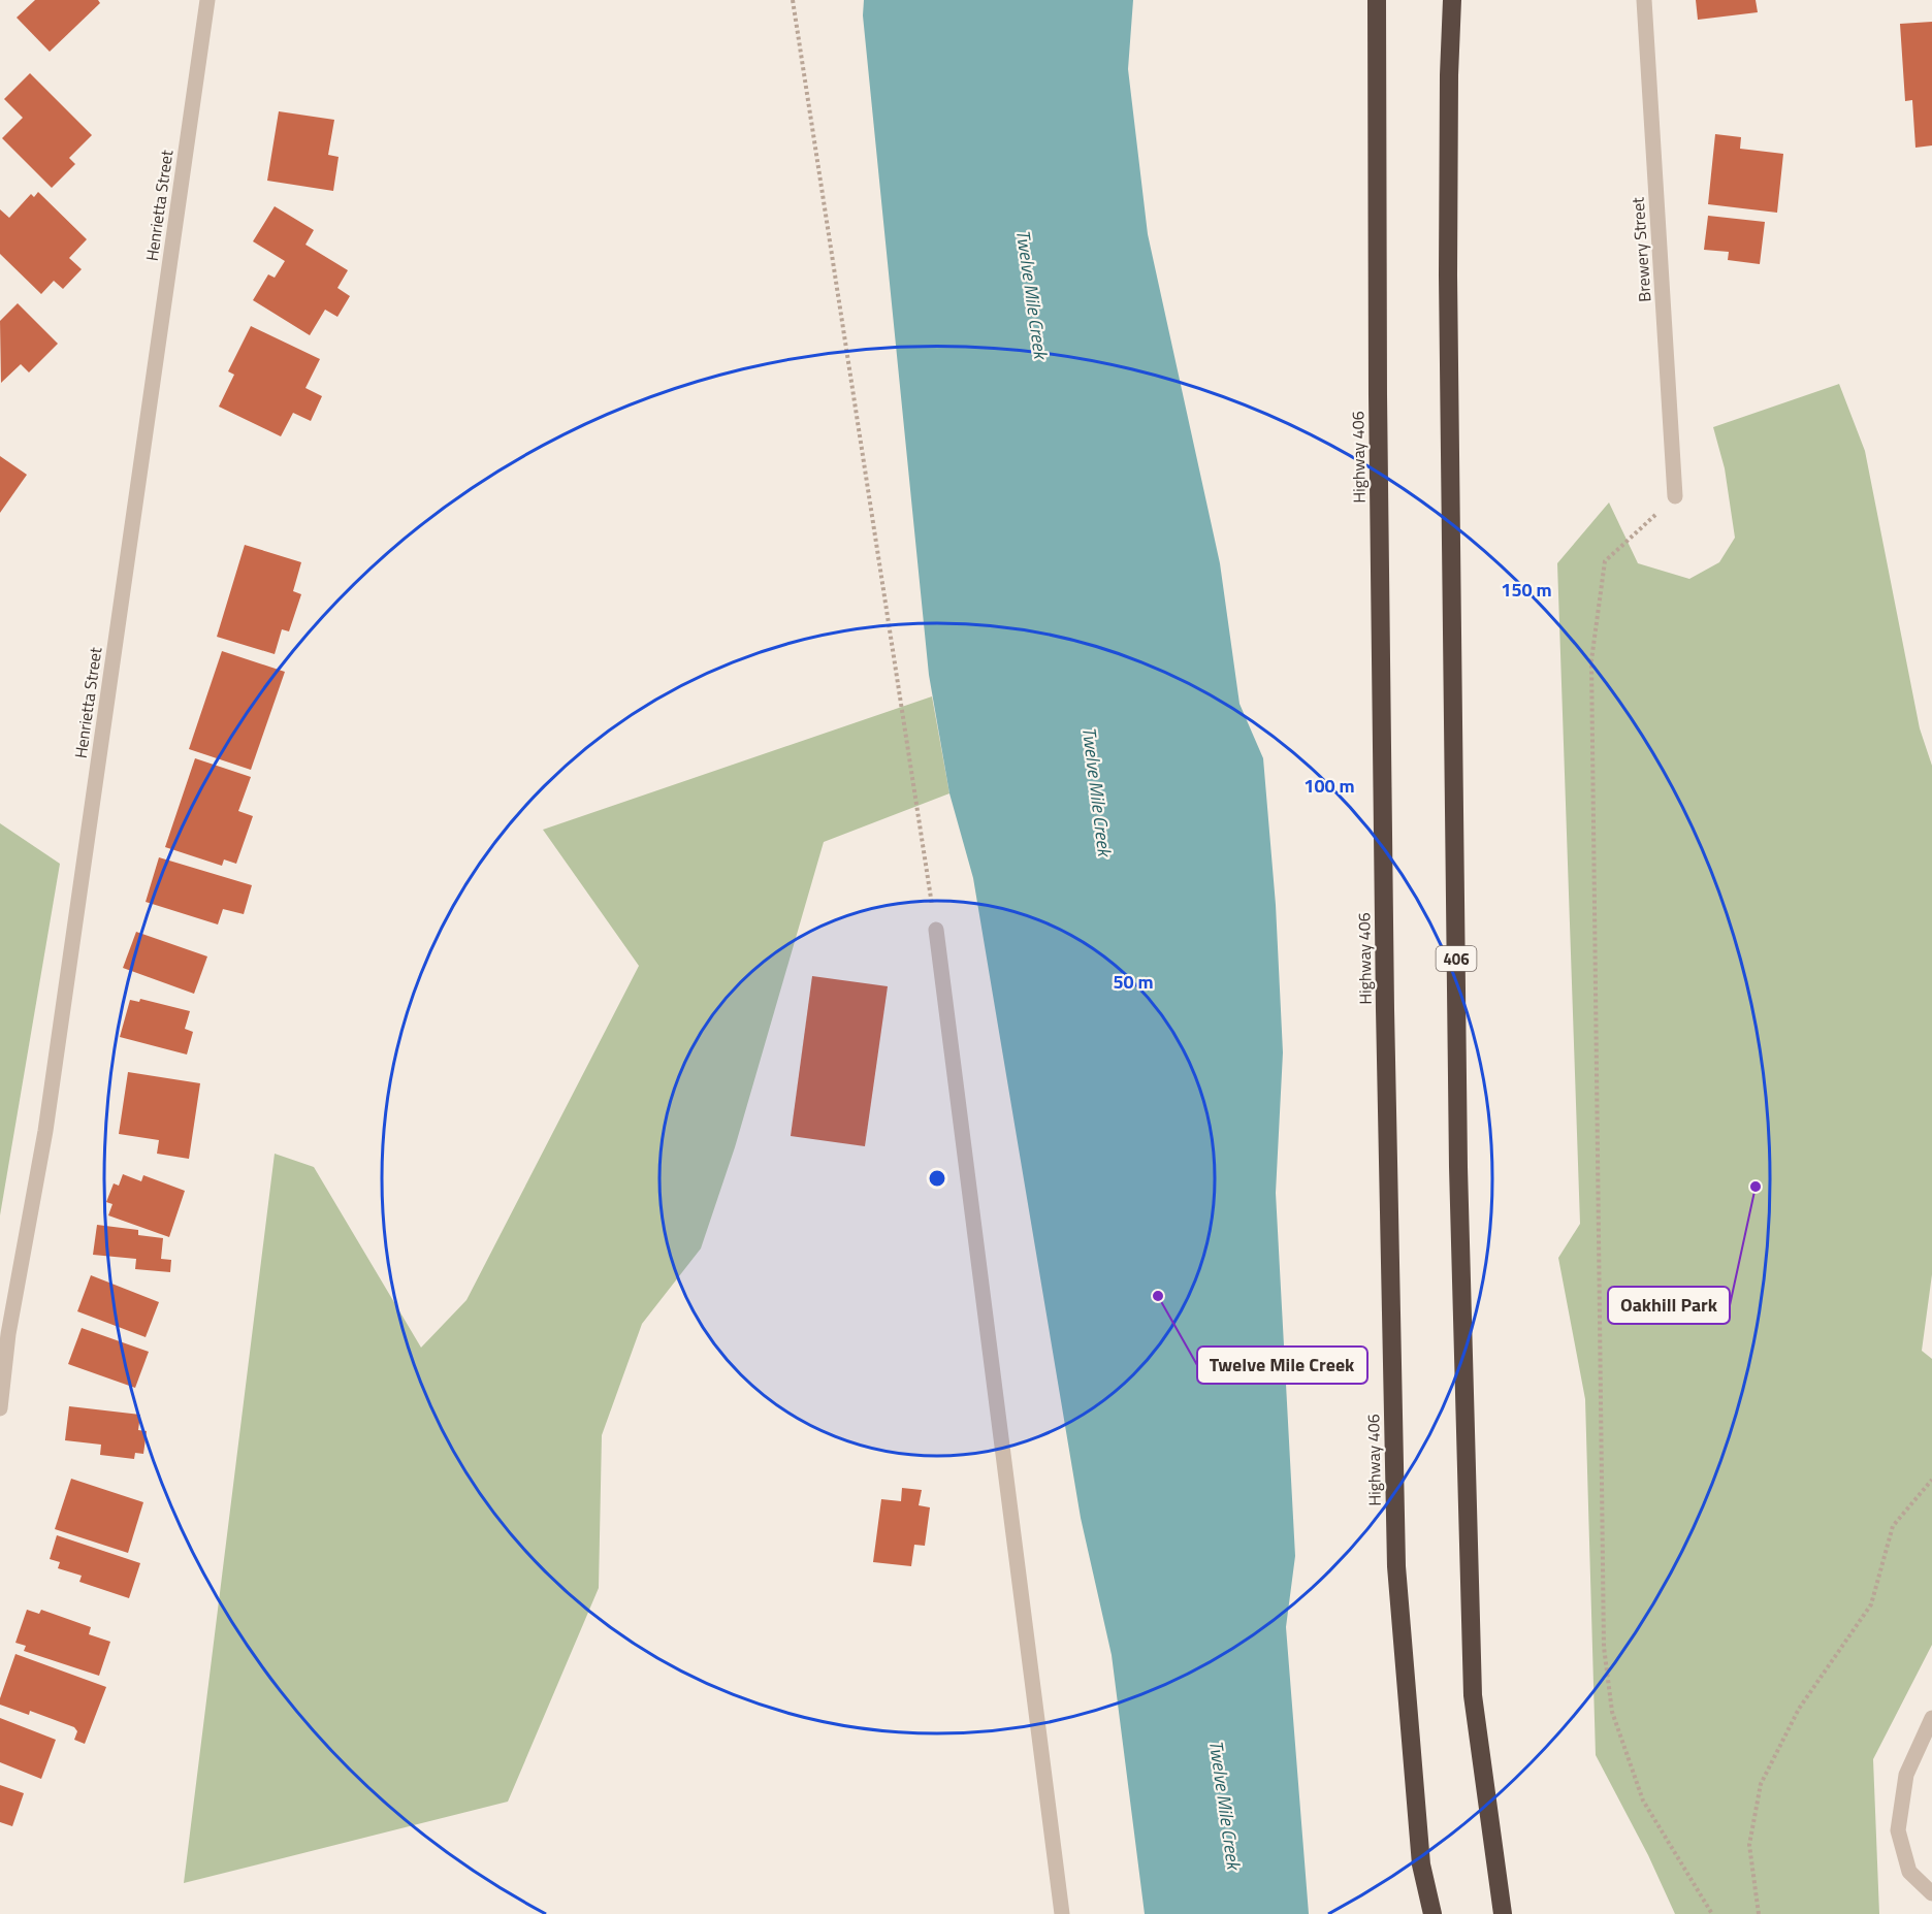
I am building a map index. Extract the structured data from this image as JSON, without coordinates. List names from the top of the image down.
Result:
{
  "streets": {
    "highway": ["Highway 406", "406"],
    "street": ["Henrietta Street", "Brewery Street"]
  },
  "water": ["Twelve Mile Creek"],
  "places": ["Oakhill Park", "Twelve Mile Creek"],
  "rings": ["150 m", "100 m", "50 m"]
}
